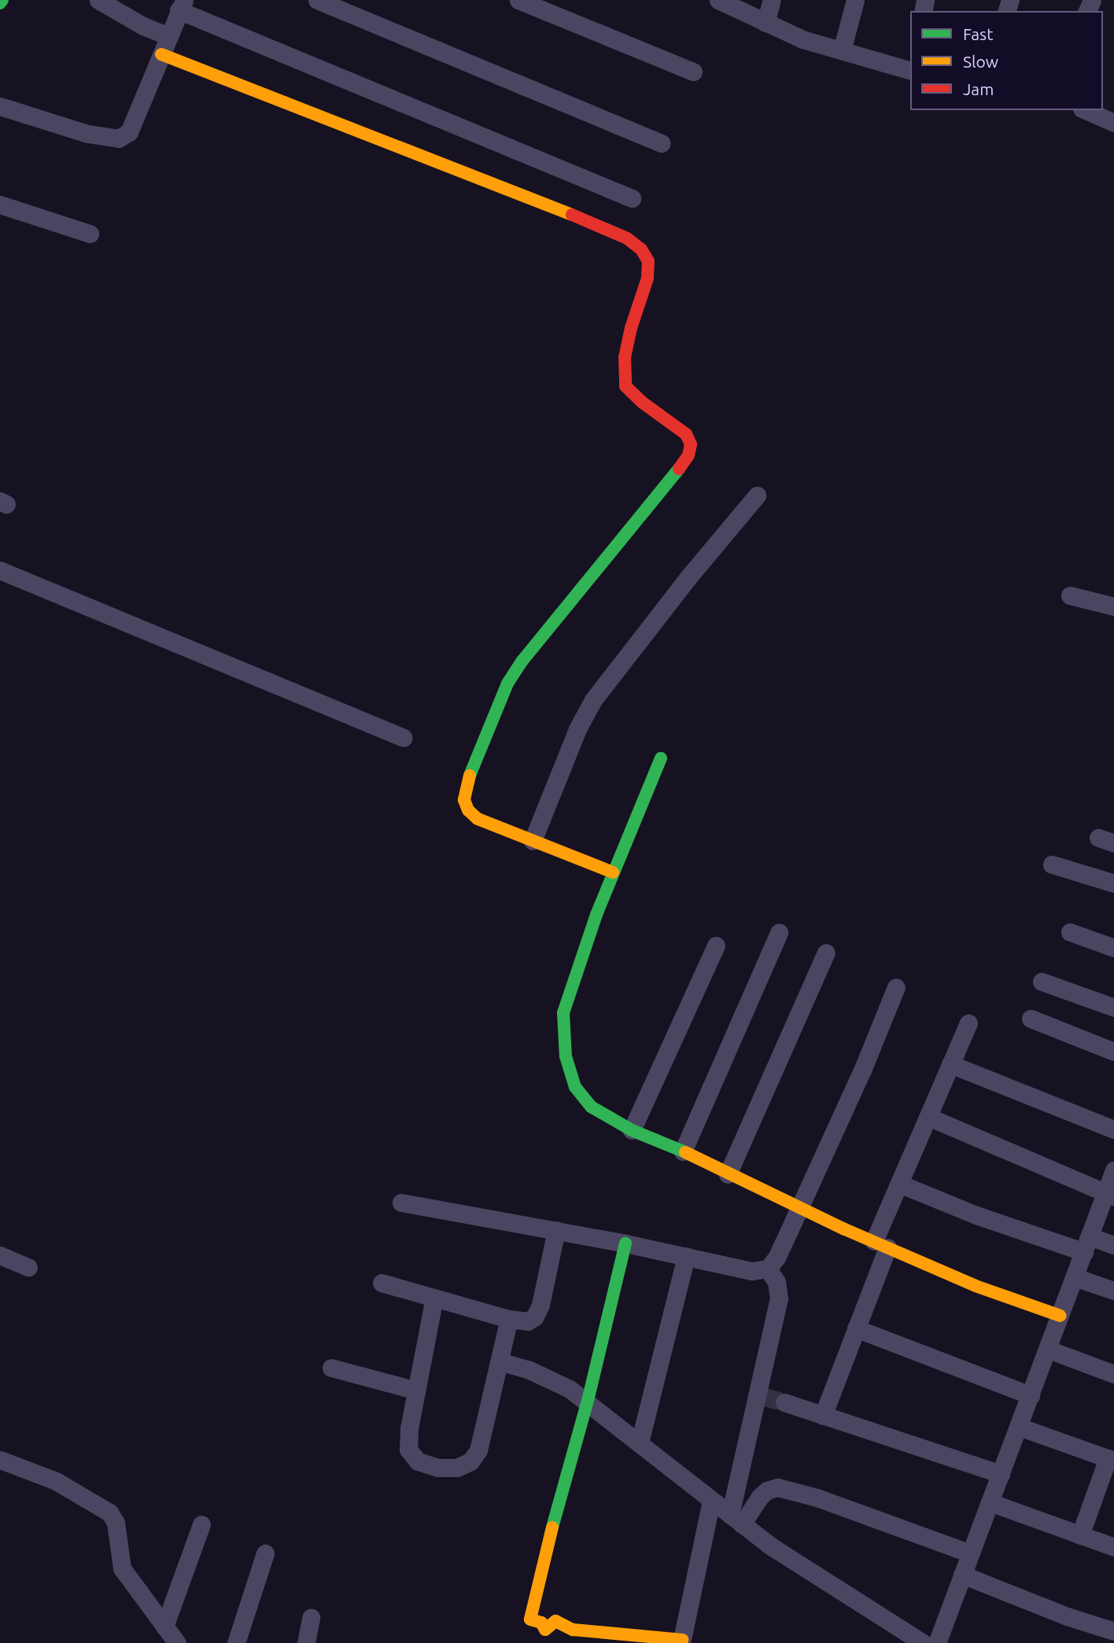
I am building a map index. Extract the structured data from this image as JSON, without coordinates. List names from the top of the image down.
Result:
{
  "legend": ["Fast", "Slow", "Jam"]
}
